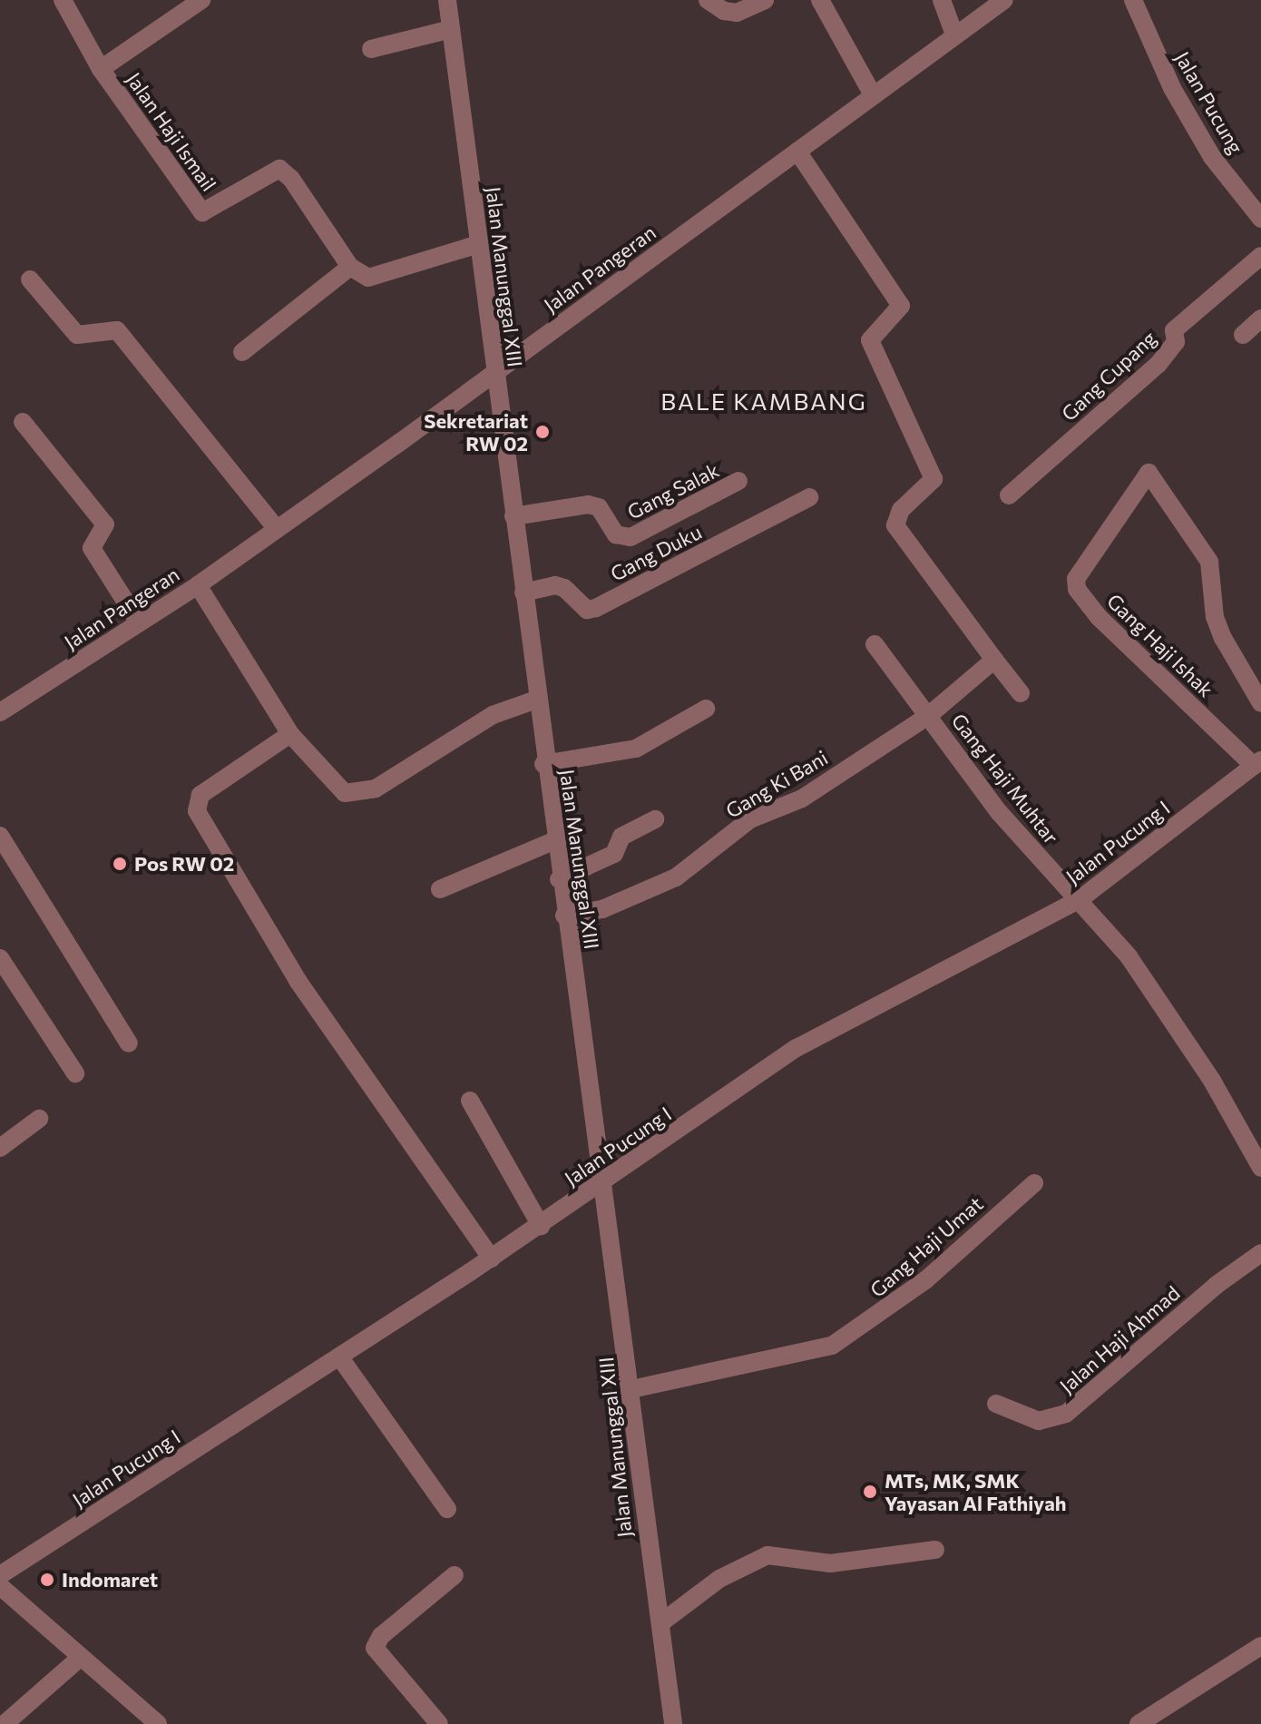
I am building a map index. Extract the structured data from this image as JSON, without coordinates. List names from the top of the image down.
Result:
{
  "streets": {
    "street": [
      "Jalan Pucung",
      "Jalan Haji Ismail",
      "Jalan Pangeran",
      "Jalan Manunggal XIII",
      "Gang Cupang",
      "Gang Salak",
      "Gang Duku",
      "Gang Haji Ishak",
      "Gang Haji Muhtar",
      "Gang Ki Bani",
      "Jalan Pucung I",
      "Gang Haji Umat",
      "Jalan Haji Ahmad"
    ]
  },
  "crossings": [
    ["Jalan Pangeran", "Jalan Manunggal XIII"],
    ["Jalan Manunggal XIII", "Gang Salak"],
    ["Jalan Manunggal XIII", "Gang Duku"],
    ["Jalan Manunggal XIII", "Gang Ki Bani"],
    ["Jalan Manunggal XIII", "Jalan Pucung I"],
    ["Jalan Manunggal XIII", "Gang Haji Umat"],
    ["Gang Haji Ishak", "Jalan Pucung I"],
    ["Gang Haji Muhtar", "Gang Ki Bani"],
    ["Gang Haji Muhtar", "Jalan Pucung I"]
  ],
  "districts": ["BALE KAMBANG"],
  "places": [
    "Sekretariat RW 02",
    "Pos RW 02",
    "MTs, MK, SMK Yayasan Al Fathiyah",
    "Indomaret"
  ]
}
